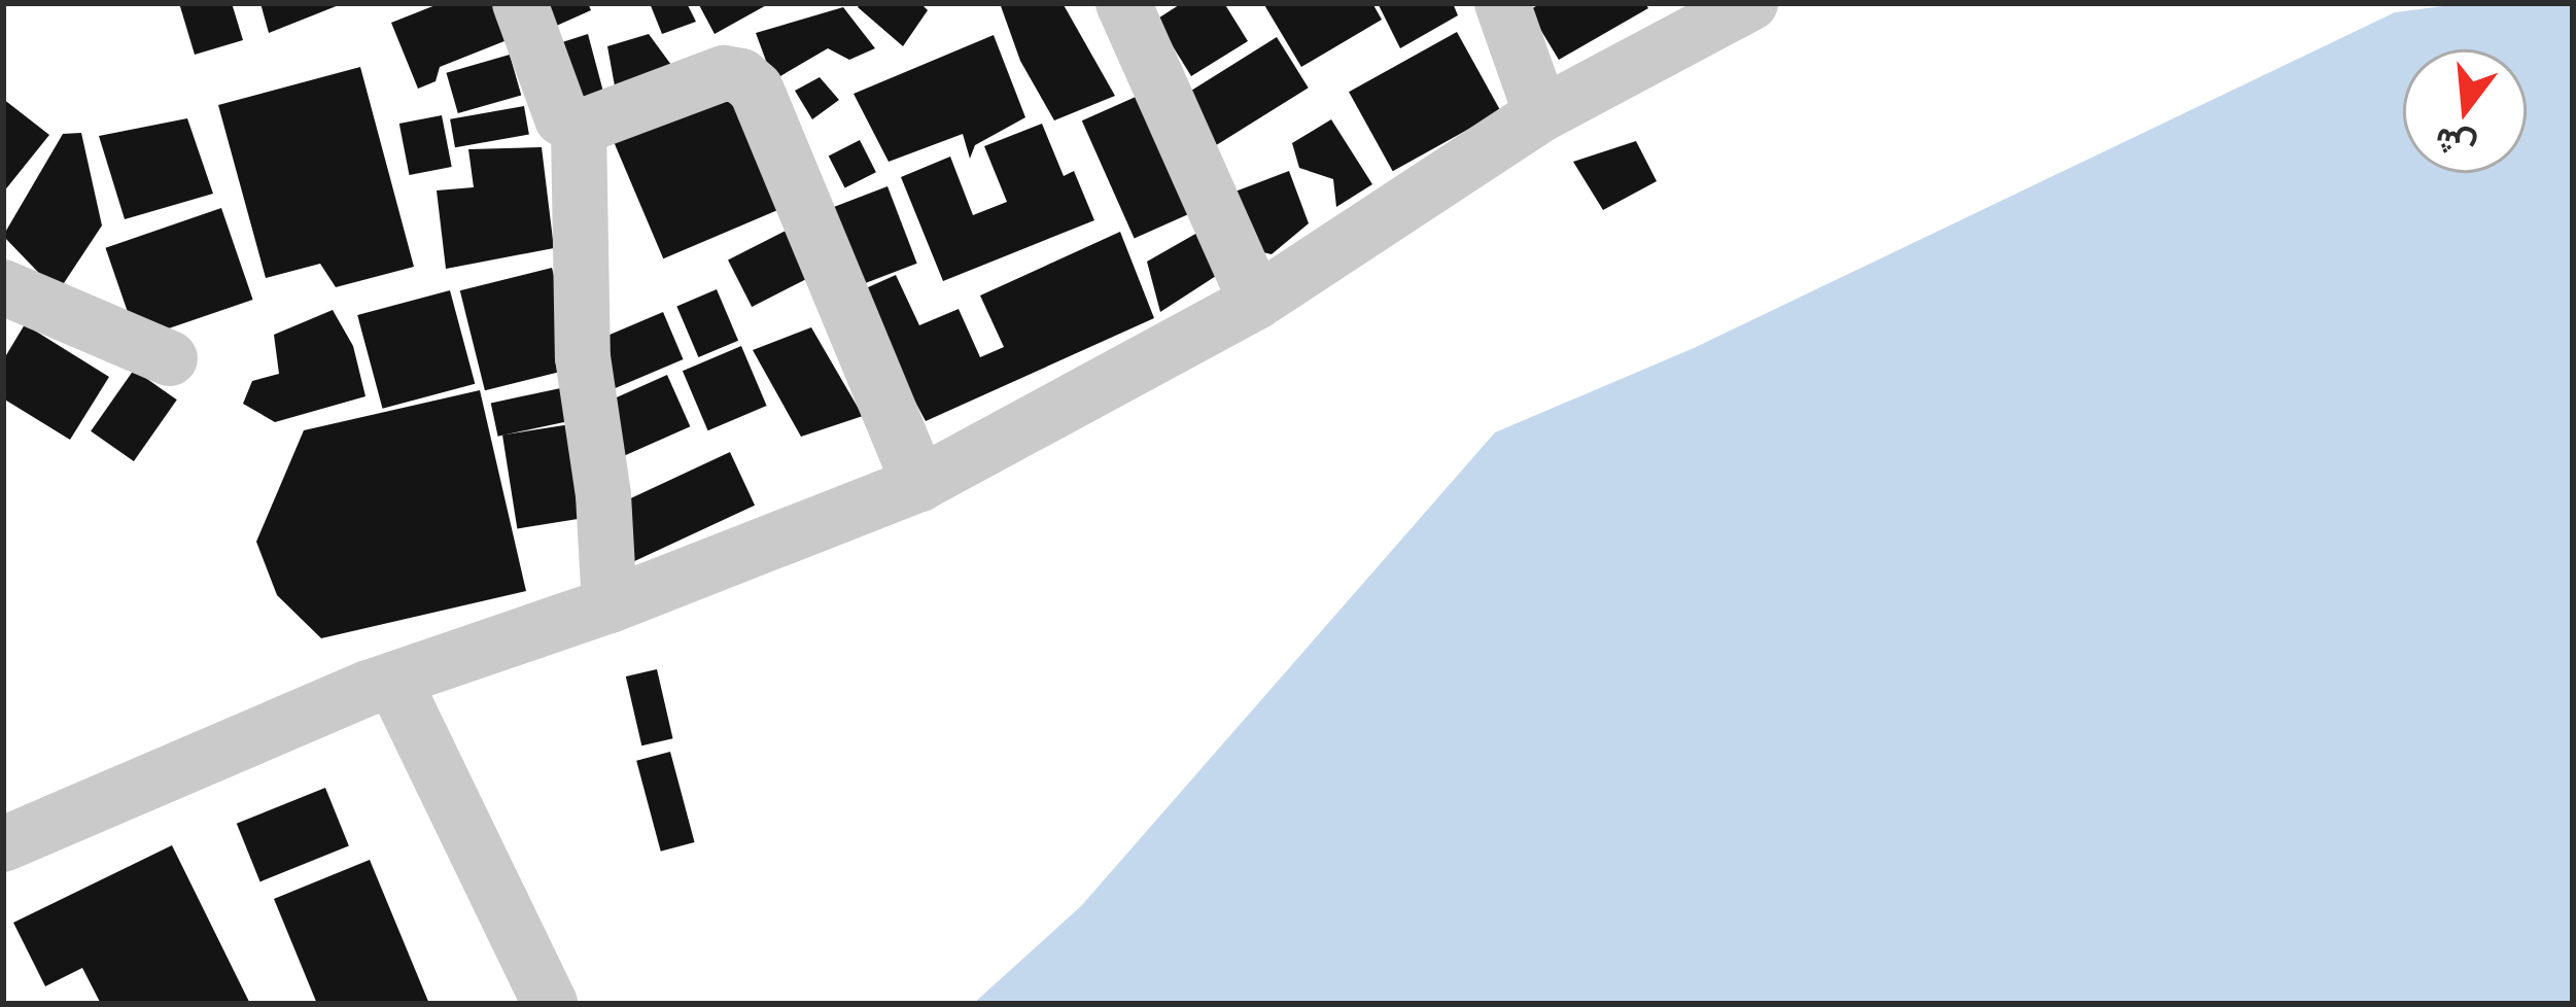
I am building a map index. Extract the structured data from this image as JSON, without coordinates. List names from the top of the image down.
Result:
{
  "north": "bottom"
}
